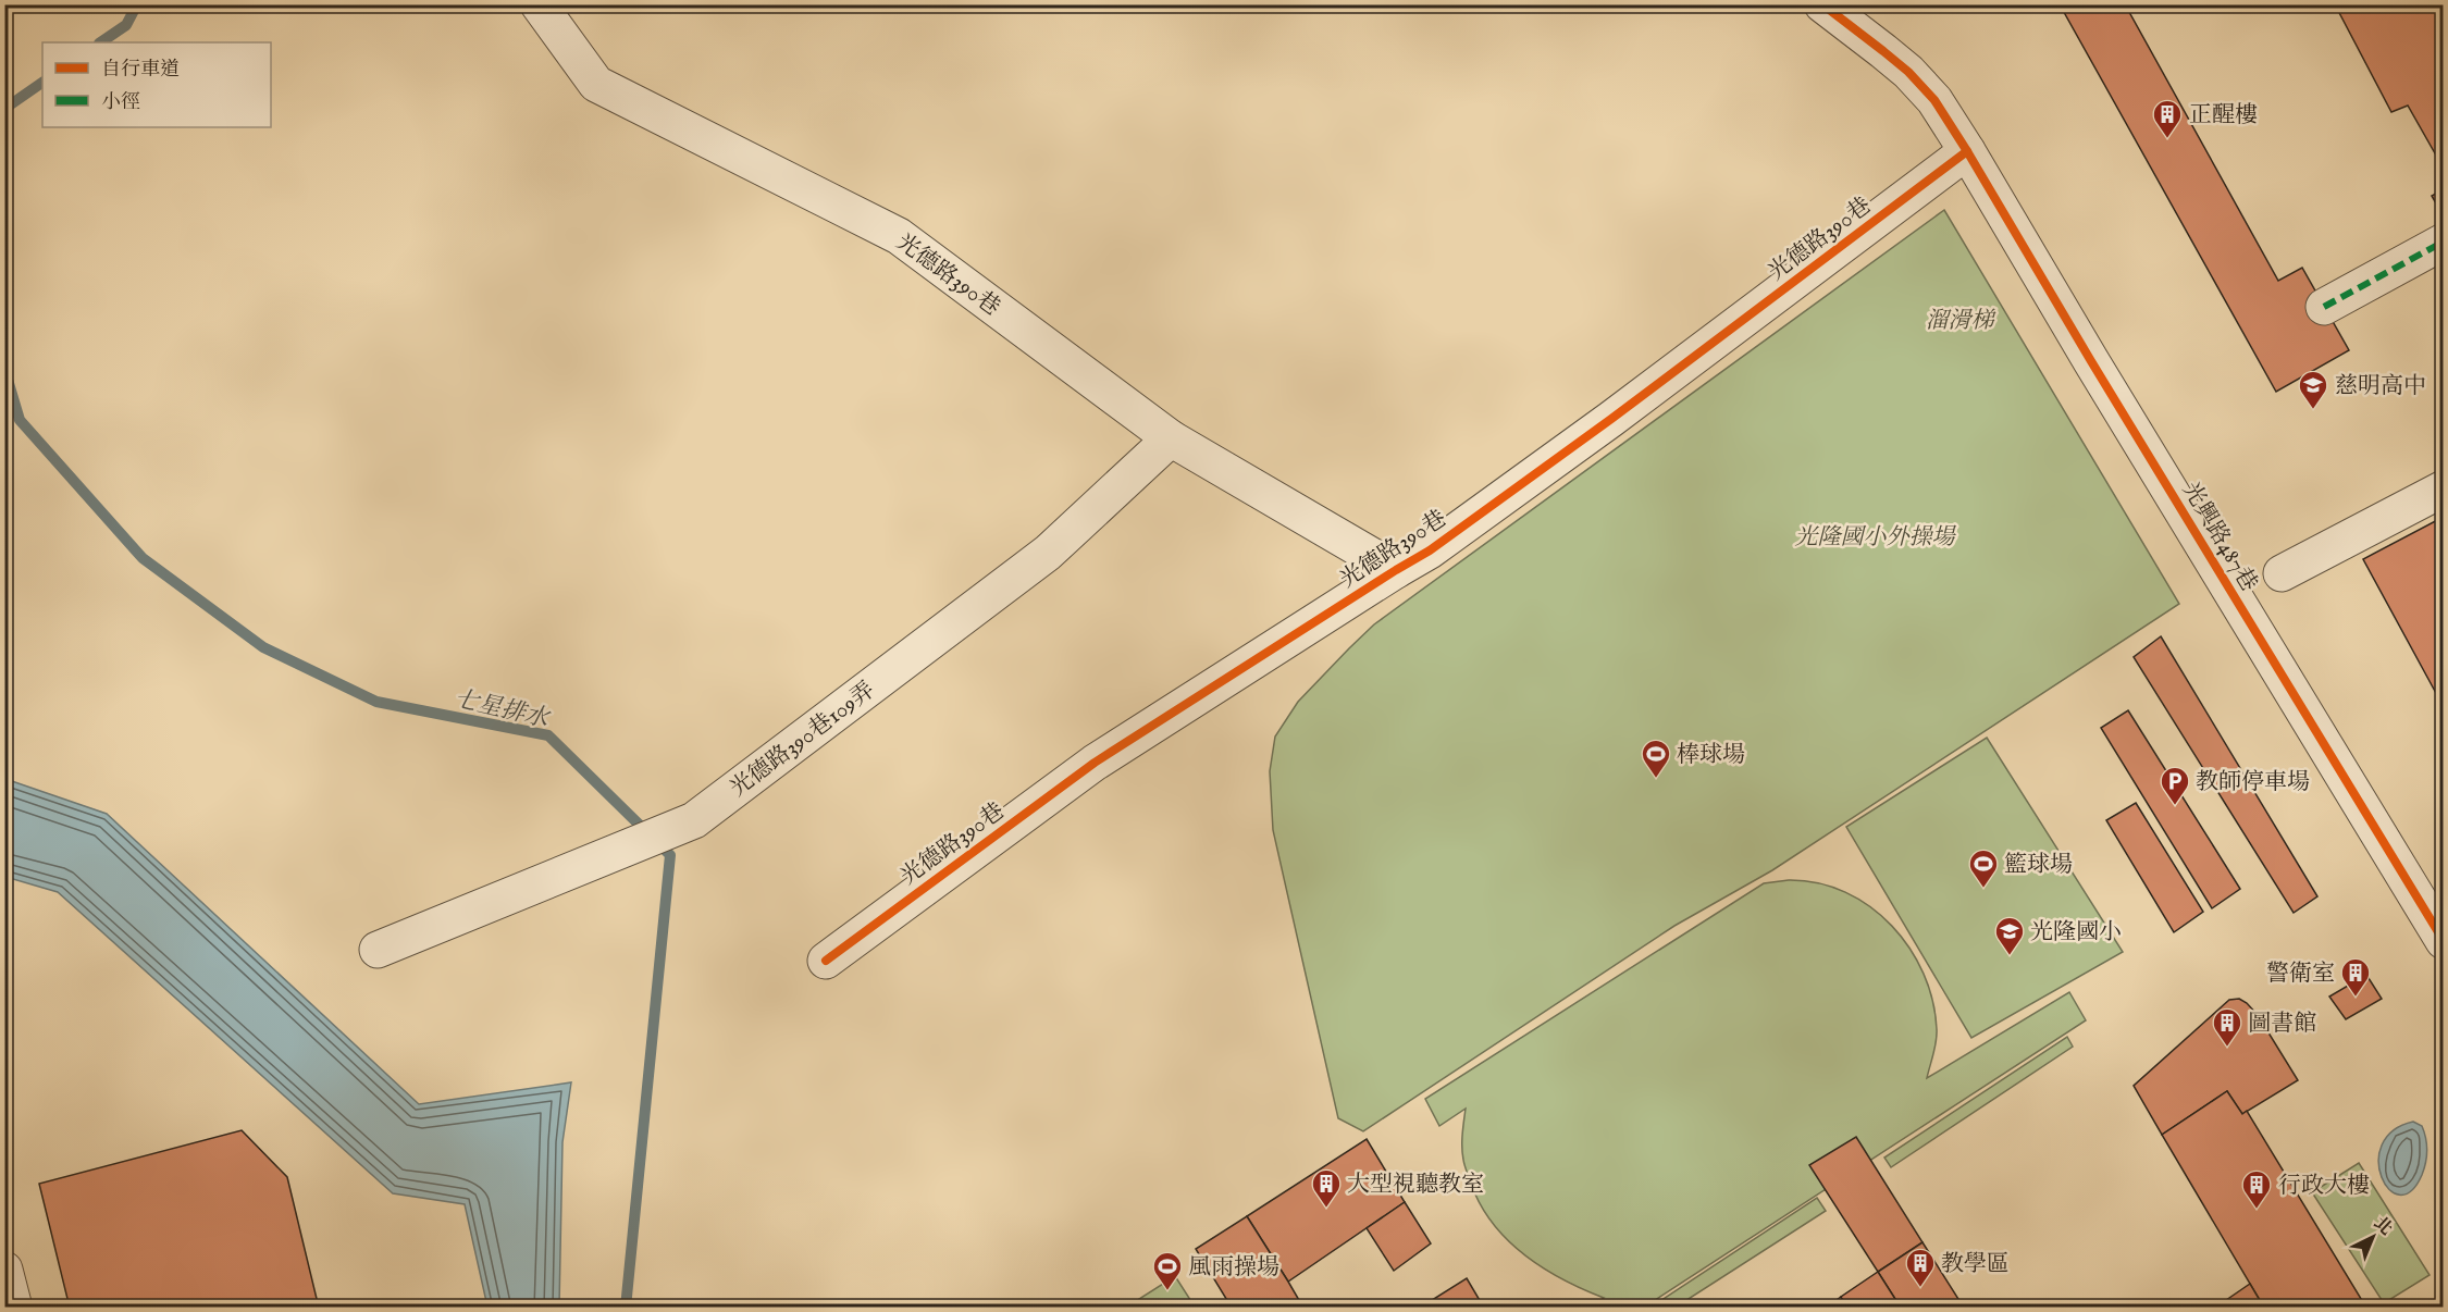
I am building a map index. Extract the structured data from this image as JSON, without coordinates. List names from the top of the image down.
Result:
{
  "streets": {
    "street": ["光德路390巷", "光興路487巷", "光德路390巷109弄"]
  },
  "crossings": [
    ["光德路390巷", "光興路487巷"],
    ["光德路390巷", "光德路390巷109弄"]
  ],
  "water": ["七星排水"],
  "parks": ["溜滑梯", "光隆國小外操場"],
  "places": {
    "building": [
      "正醒樓",
      "警衛室",
      "圖書館",
      "大型視聽教室",
      "行政大樓",
      "教學區"
    ],
    "school or university": ["慈明高中", "光隆國小"],
    "sports": ["棒球場", "籃球場", "風雨操場"],
    "parking": ["教師停車場"]
  },
  "legend": ["自行車道", "小徑"],
  "north": "top right"
}
